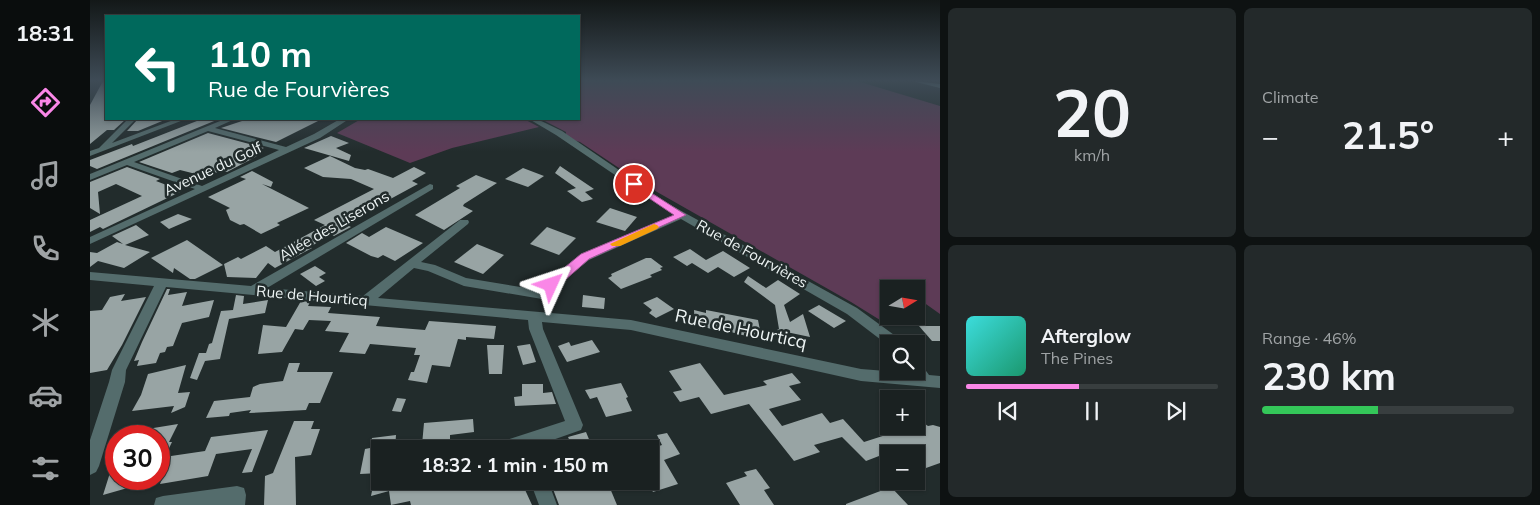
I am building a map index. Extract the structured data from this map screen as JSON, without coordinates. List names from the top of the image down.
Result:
{
  "streets": {
    "street": [
      "Avenue du Golf",
      "Allée des Liserons",
      "Rue de Fourvières",
      "Rue de Hourticq"
    ]
  },
  "crossings": [
    ["Allée des Liserons", "Rue de Hourticq"]
  ],
  "north": "right",
  "page": {
    "tabs": "18:31",
    "tile": [
      ["20", "km/h"],
      "Climate",
      ["Range · 46%", "230 km"]
    ],
    "turn": ["110 m", "Rue de Fourvières"],
    "heat": ["−", "21.5°", "+"],
    "map_buttons": ["+", "−"],
    "song": ["Afterglow", "The Pines"],
    "limit": "30",
    "trip": "18:32 · 1 min · 150 m"
  }
}
